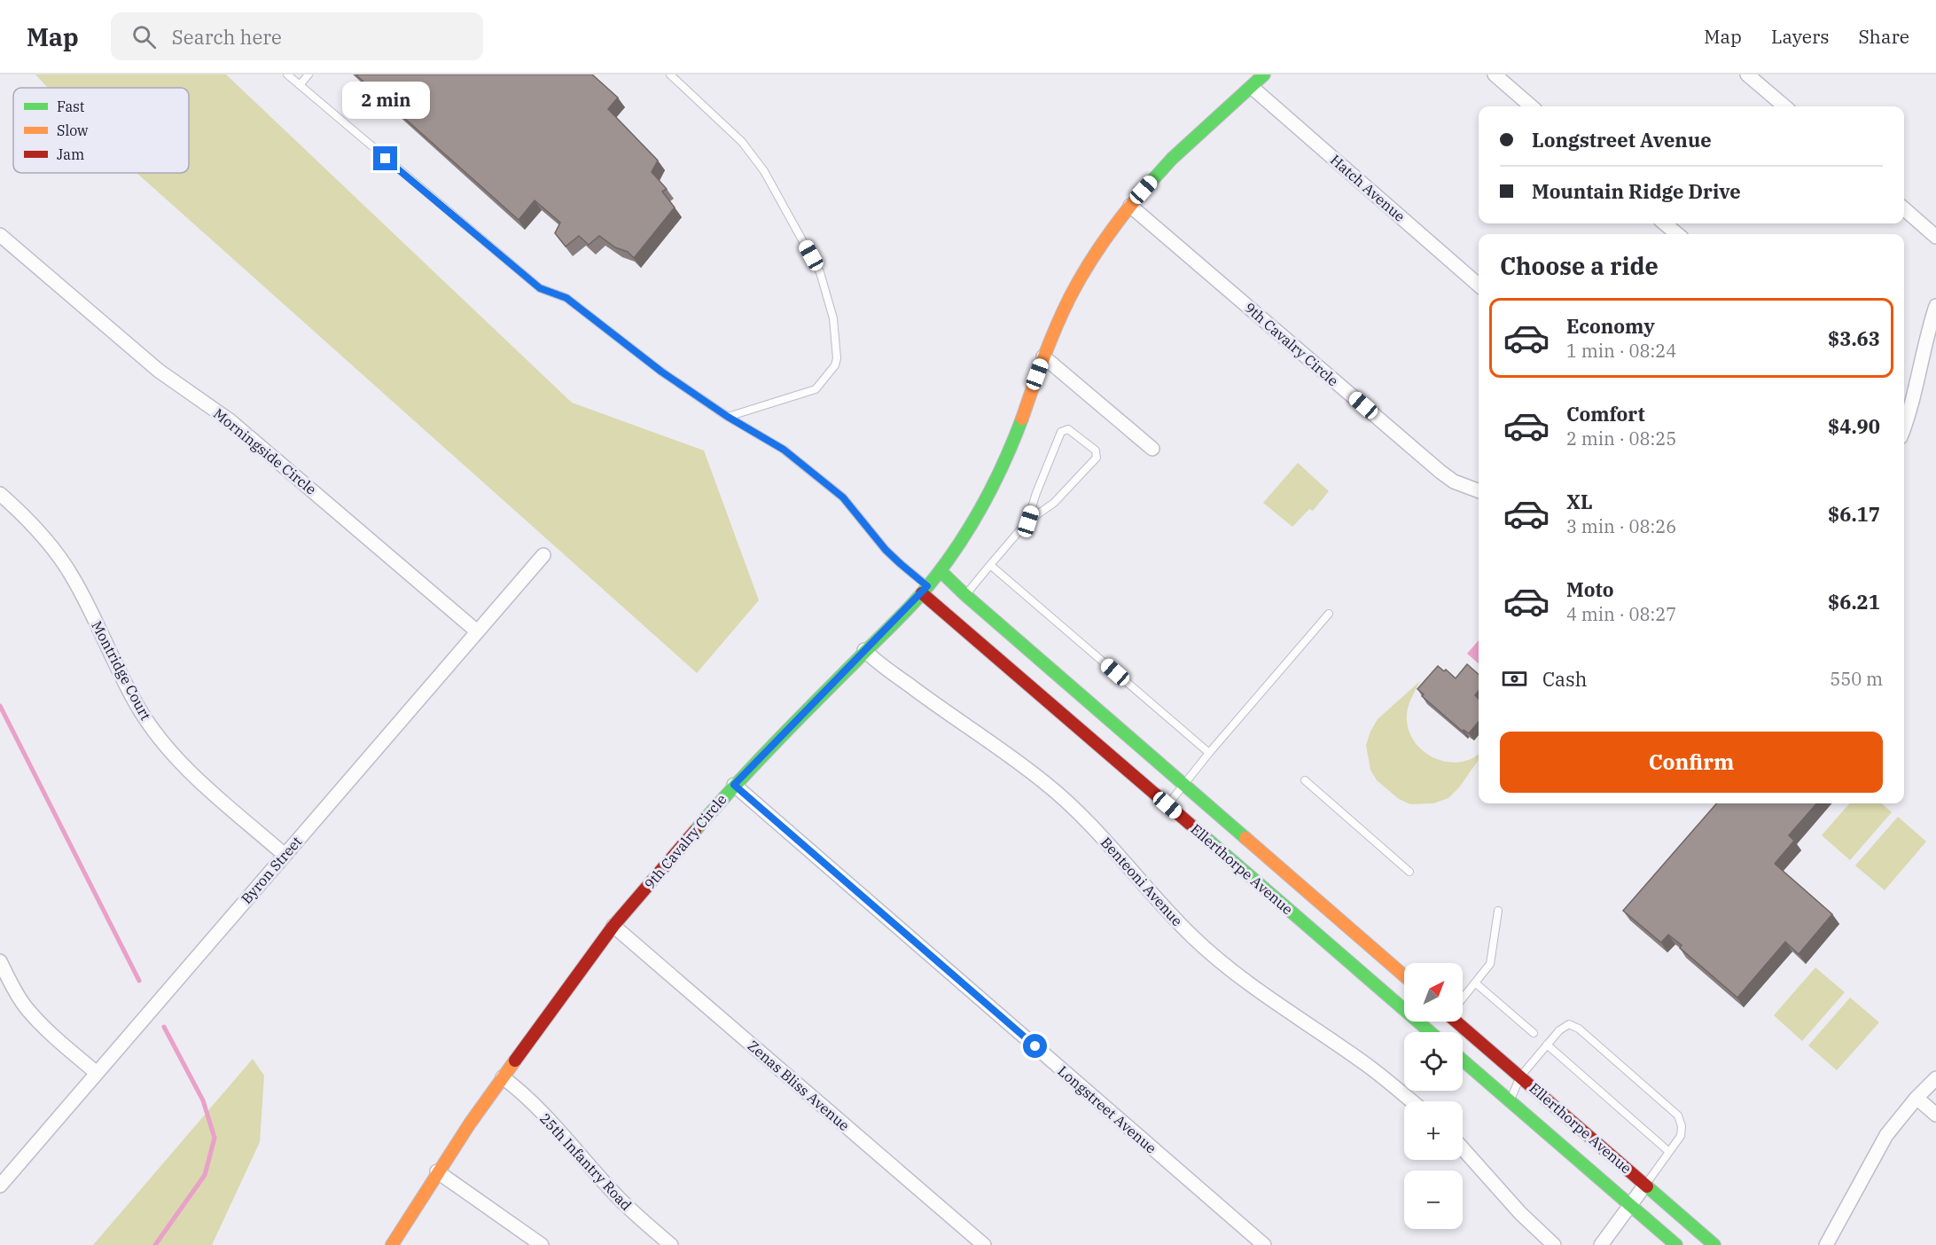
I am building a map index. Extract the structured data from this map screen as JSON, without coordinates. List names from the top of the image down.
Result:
{
  "streets": {
    "street": [
      "Hatch Avenue",
      "9th Cavalry Circle",
      "Morningside Circle",
      "Montridge Court",
      "Ellerthorpe Avenue",
      "Byron Street",
      "Benteoni Avenue",
      "Zenas Bliss Avenue",
      "Longstreet Avenue",
      "25th Infantry Road"
    ]
  },
  "crossings": [
    ["Hatch Avenue", "9th Cavalry Circle"],
    ["9th Cavalry Circle", "Ellerthorpe Avenue"],
    ["9th Cavalry Circle", "Benteoni Avenue"],
    ["9th Cavalry Circle", "Zenas Bliss Avenue"],
    ["9th Cavalry Circle", "Longstreet Avenue"],
    ["9th Cavalry Circle", "25th Infantry Road"],
    ["Morningside Circle", "Byron Street"],
    ["Montridge Court", "Byron Street"]
  ],
  "legend": ["Fast", "Slow", "Jam"],
  "north": "top right",
  "page": {
    "header": "Map",
    "search": "Search here",
    "nav": ["Map", "Layers", "Share"],
    "bubble": "2 min",
    "banner": ["Longstreet Avenue", "Mountain Ridge Drive"],
    "heading": "Choose a ride",
    "list": [
      {
        "name": "Economy",
        "note": "1 min · 08:24",
        "value": "$3.63"
      },
      {
        "name": "Comfort",
        "note": "2 min · 08:25",
        "value": "$4.90"
      },
      {
        "name": "XL",
        "note": "3 min · 08:26",
        "value": "$6.17"
      },
      {
        "name": "Moto",
        "note": "4 min · 08:27",
        "value": "$6.21"
      }
    ],
    "pay": ["Cash", "550 m"],
    "buttons": "Confirm",
    "map_buttons": ["+", "−"]
  }
}
